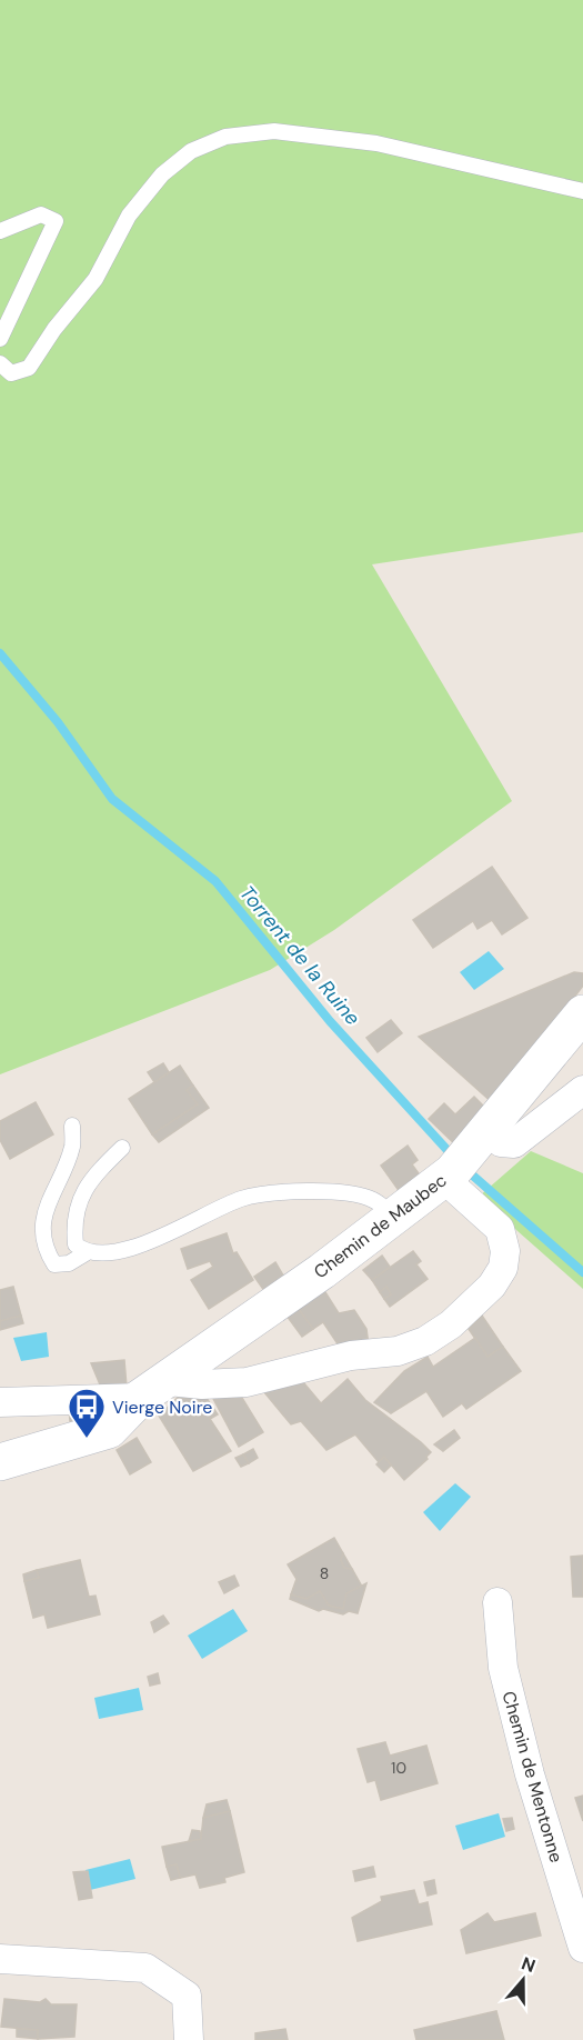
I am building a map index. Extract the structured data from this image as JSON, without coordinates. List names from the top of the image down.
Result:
{
  "streets": {
    "street": ["Chemin de Maubec", "Chemin de Mentonne"]
  },
  "water": ["Torrent de la Ruine"],
  "places": {
    "bus stop": ["Vierge Noire"]
  },
  "house_numbers": ["8", "10"],
  "north": "top"
}
